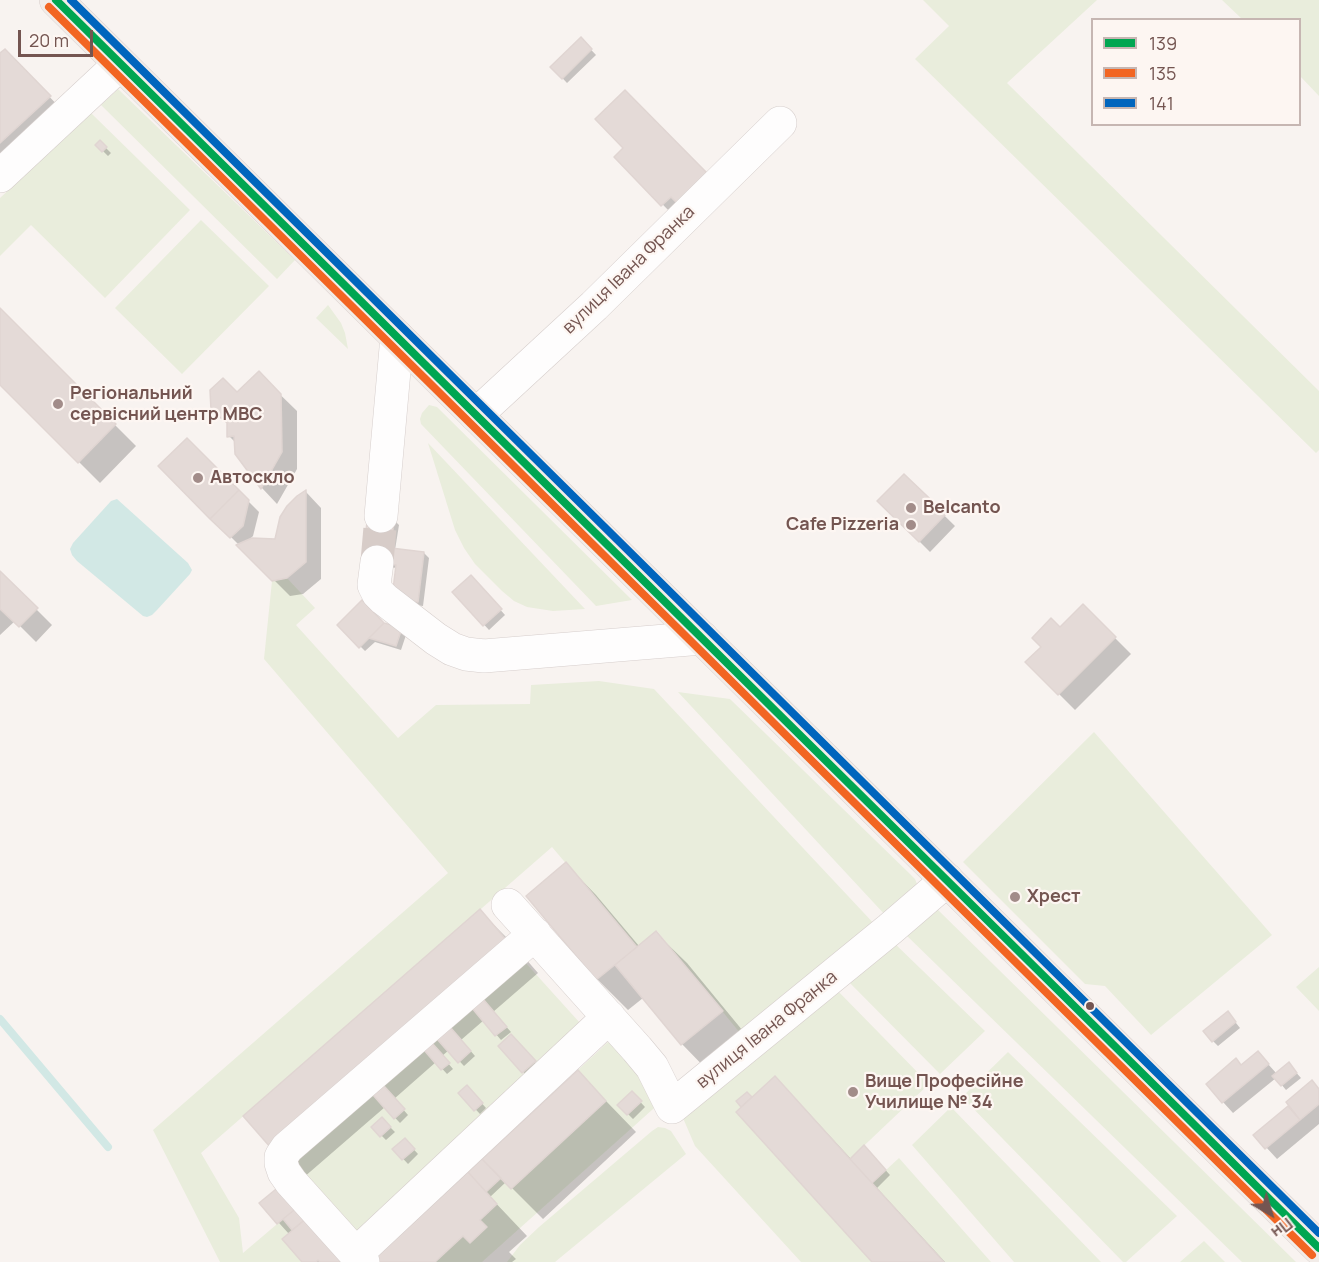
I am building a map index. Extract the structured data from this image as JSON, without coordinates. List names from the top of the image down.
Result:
{
  "streets": {
    "street": ["вулиця Івана Франка"]
  },
  "places": [
    "Регіональний сервісний центр МВС",
    "Автоскло",
    "Belcanto",
    "Cafe Pizzeria",
    "Хрест",
    "Вище Професійне Училище № 34"
  ],
  "lines": ["transit line 139", "transit line 141", "transit line 135"],
  "legend": ["139", "135", "141"],
  "scale_bar": "20 m",
  "north": "bottom right"
}
